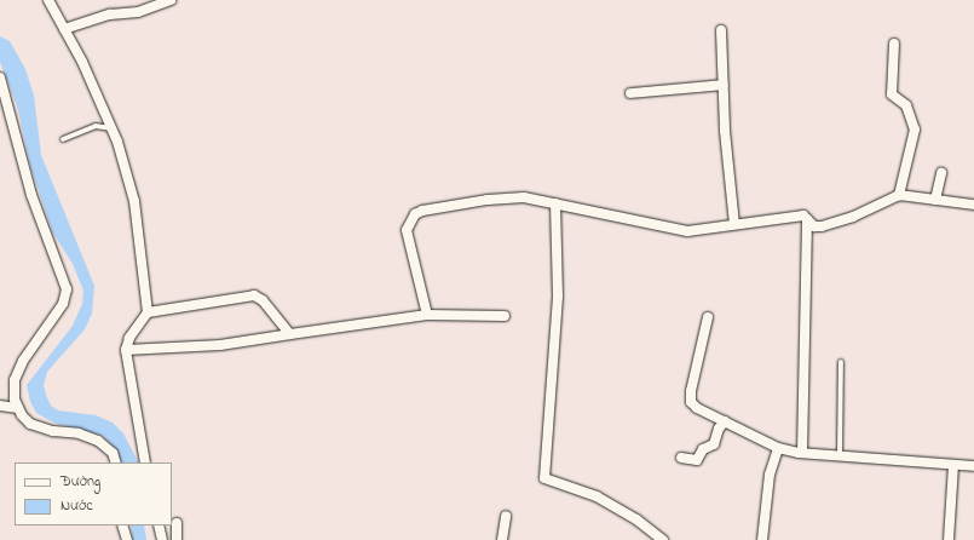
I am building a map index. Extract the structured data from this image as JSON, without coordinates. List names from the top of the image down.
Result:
{
  "legend": ["Đường", "Nước"]
}
